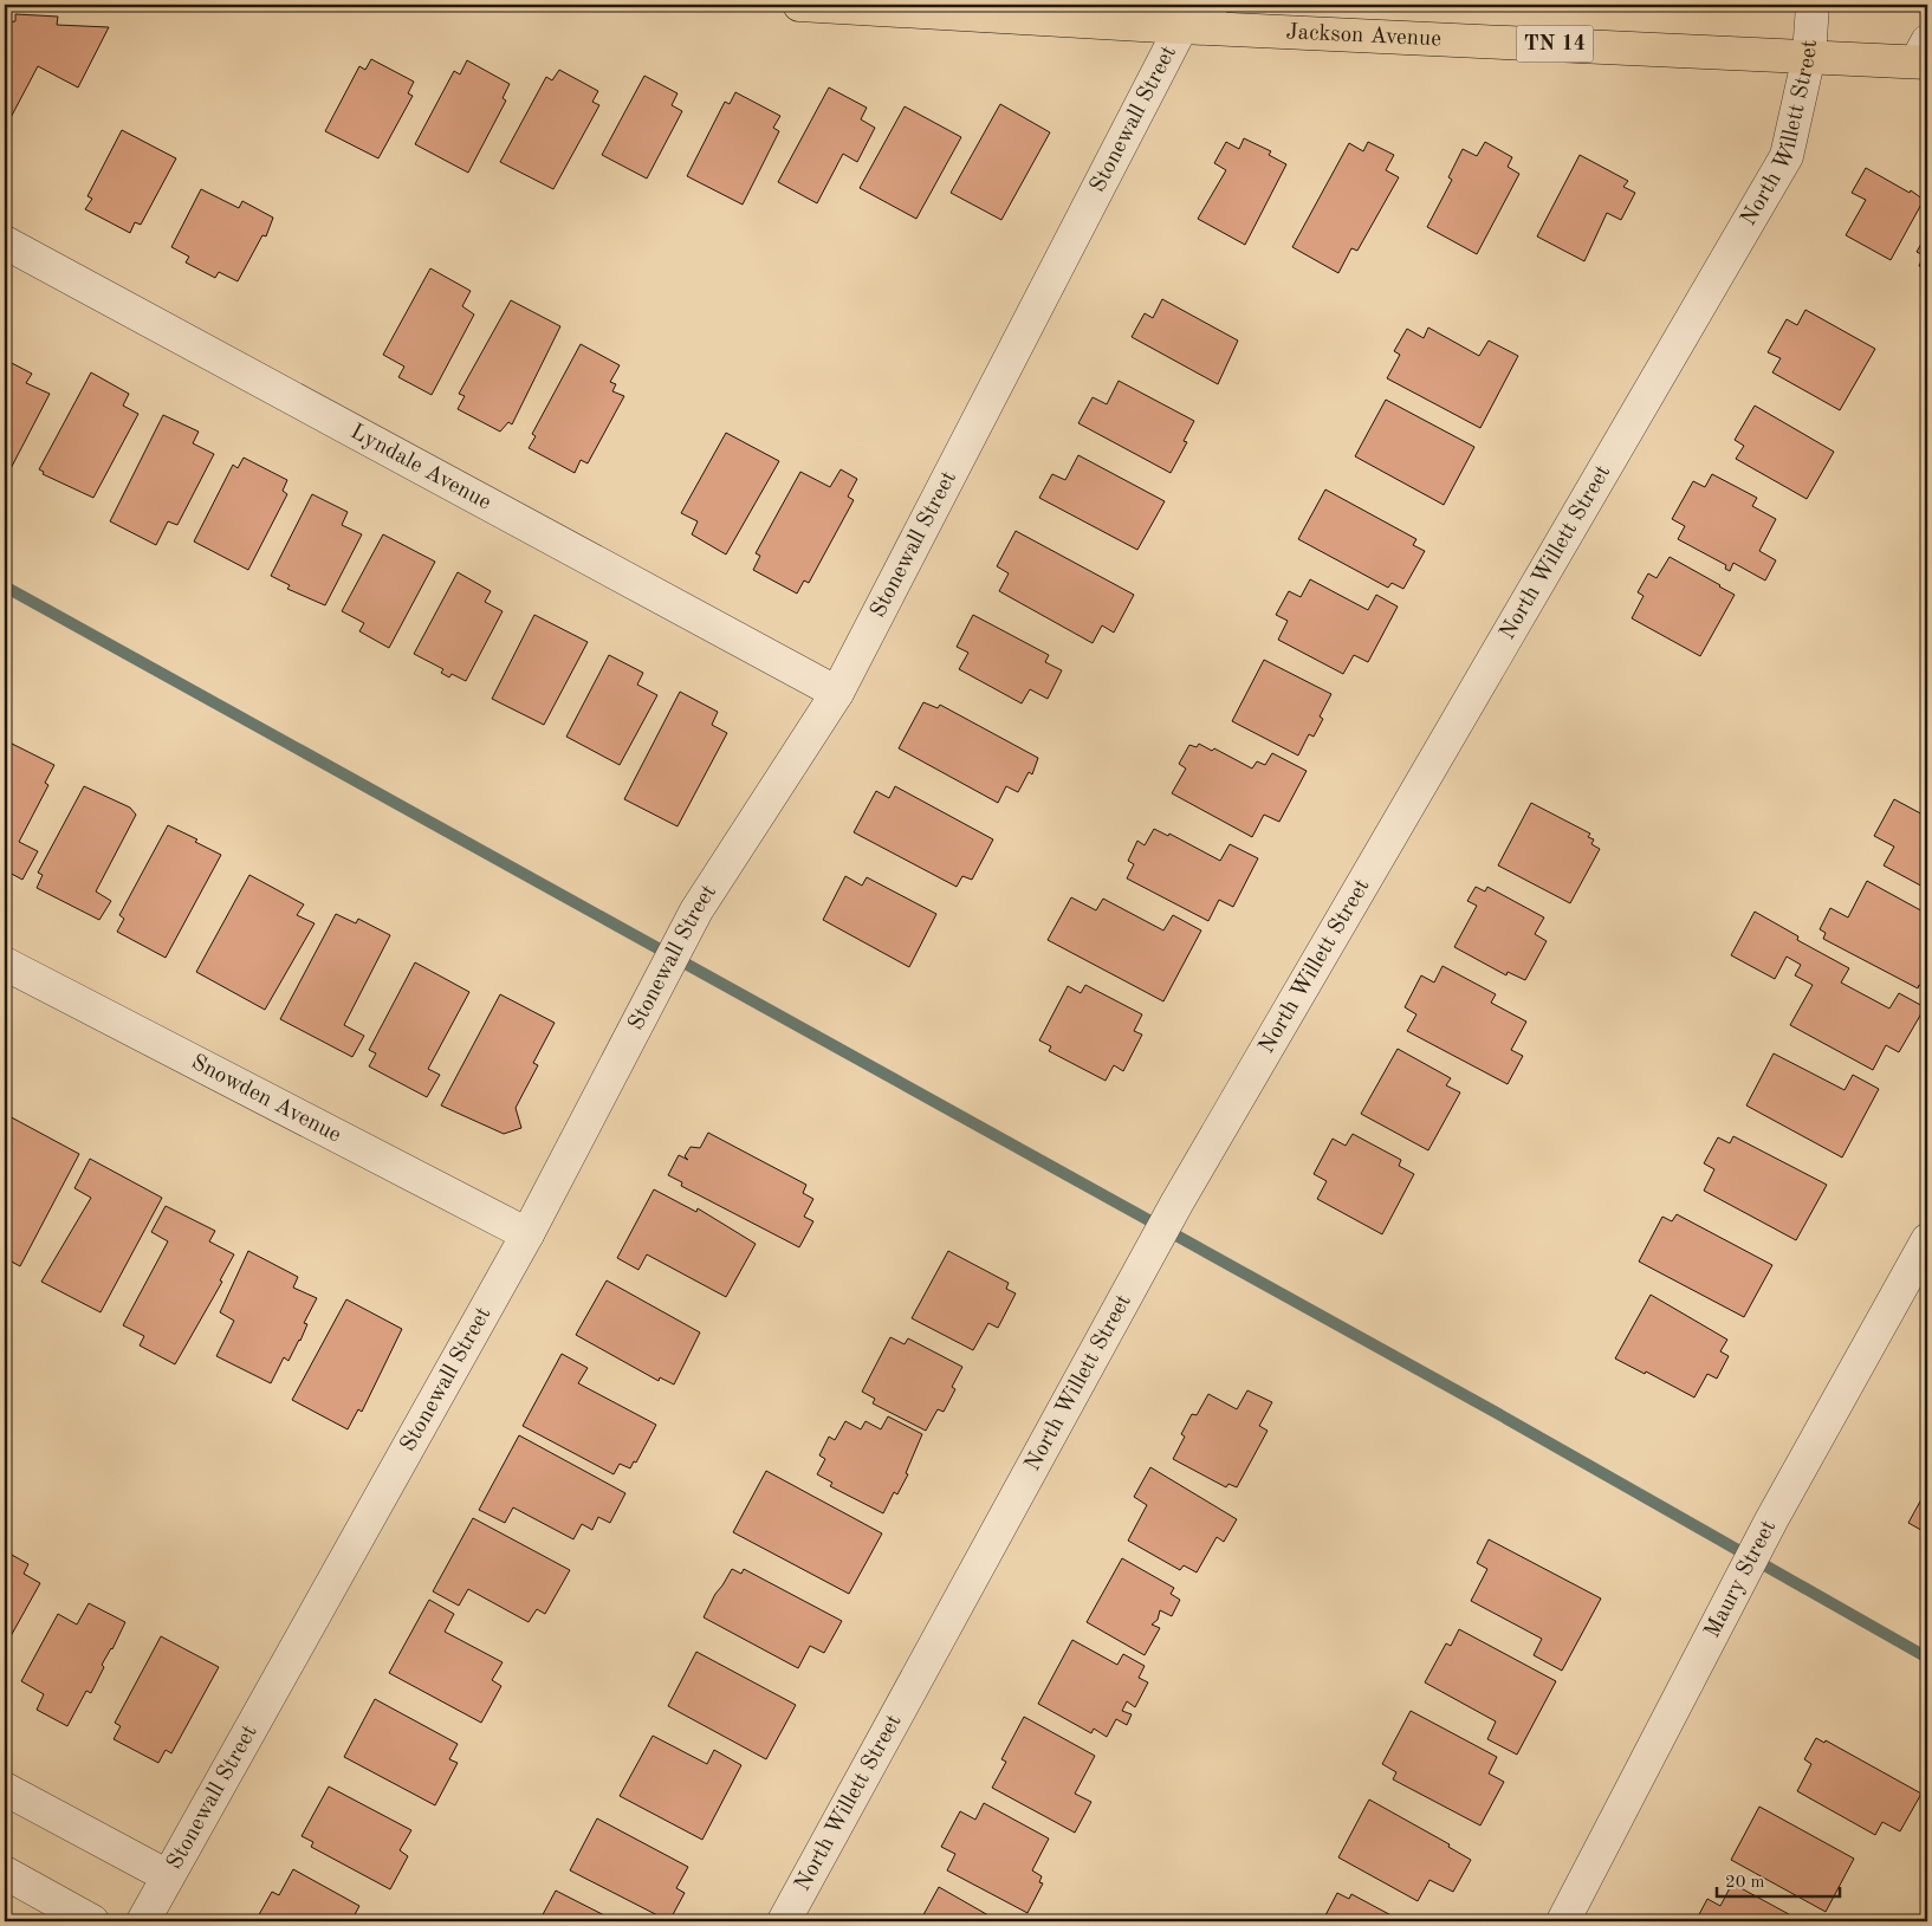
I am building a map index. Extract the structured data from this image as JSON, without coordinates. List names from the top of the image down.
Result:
{
  "streets": {
    "main road": ["Jackson Avenue", "TN 14"],
    "street": [
      "Stonewall Street",
      "North Willett Street",
      "Lyndale Avenue",
      "Snowden Avenue",
      "Maury Street"
    ]
  },
  "crossings": [
    ["Jackson Avenue", "Stonewall Street"],
    ["Jackson Avenue", "North Willett Street"],
    ["Stonewall Street", "Lyndale Avenue"],
    ["Stonewall Street", "Snowden Avenue"]
  ],
  "scale_bar": "20 m"
}
